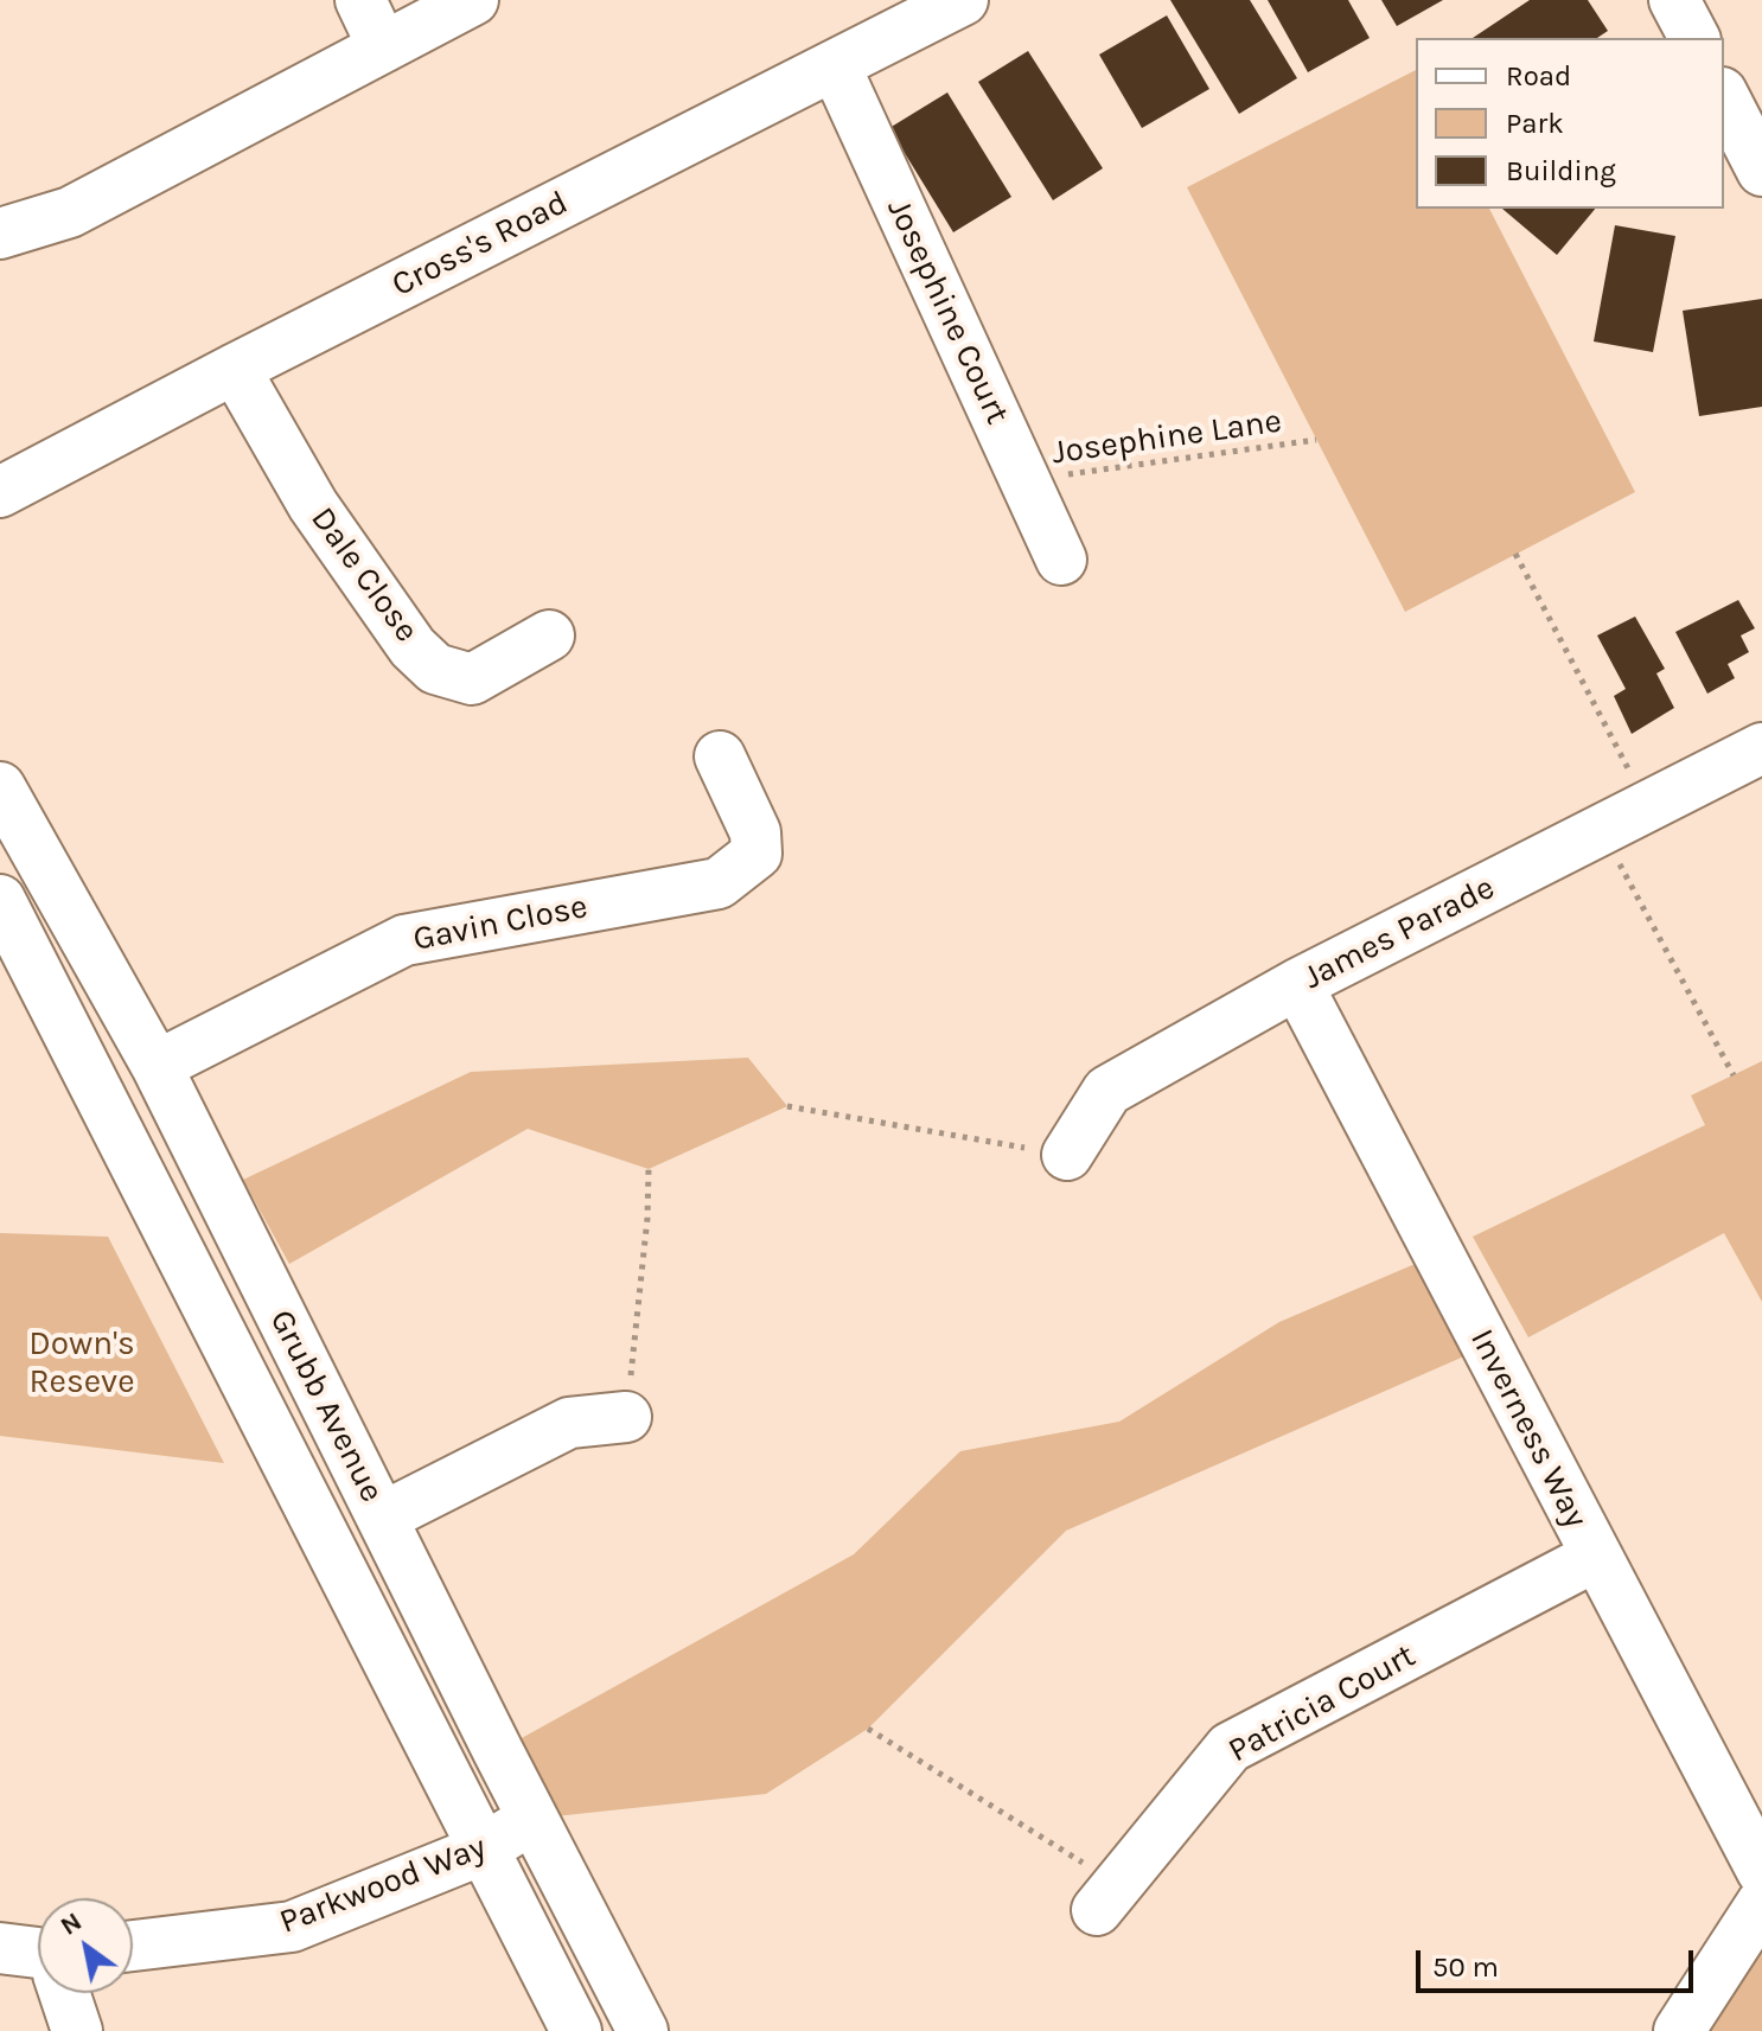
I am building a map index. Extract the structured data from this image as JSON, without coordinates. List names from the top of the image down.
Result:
{
  "streets": {
    "street": [
      "Cross's Road",
      "Josephine Court",
      "Dale Close",
      "Gavin Close",
      "James Parade",
      "Grubb Avenue",
      "Inverness Way",
      "Patricia Court",
      "Parkwood Way"
    ],
    "path": ["Josephine Lane"]
  },
  "crossings": [
    ["Cross's Road", "Josephine Court"],
    ["Cross's Road", "Dale Close"],
    ["Josephine Court", "Josephine Lane"],
    ["Gavin Close", "Grubb Avenue"],
    ["James Parade", "Inverness Way"],
    ["Grubb Avenue", "Parkwood Way"],
    ["Inverness Way", "Patricia Court"]
  ],
  "parks": ["Down's Reseve"],
  "legend": ["Road", "Park", "Building"],
  "scale_bar": "50 m",
  "north": "top left"
}
